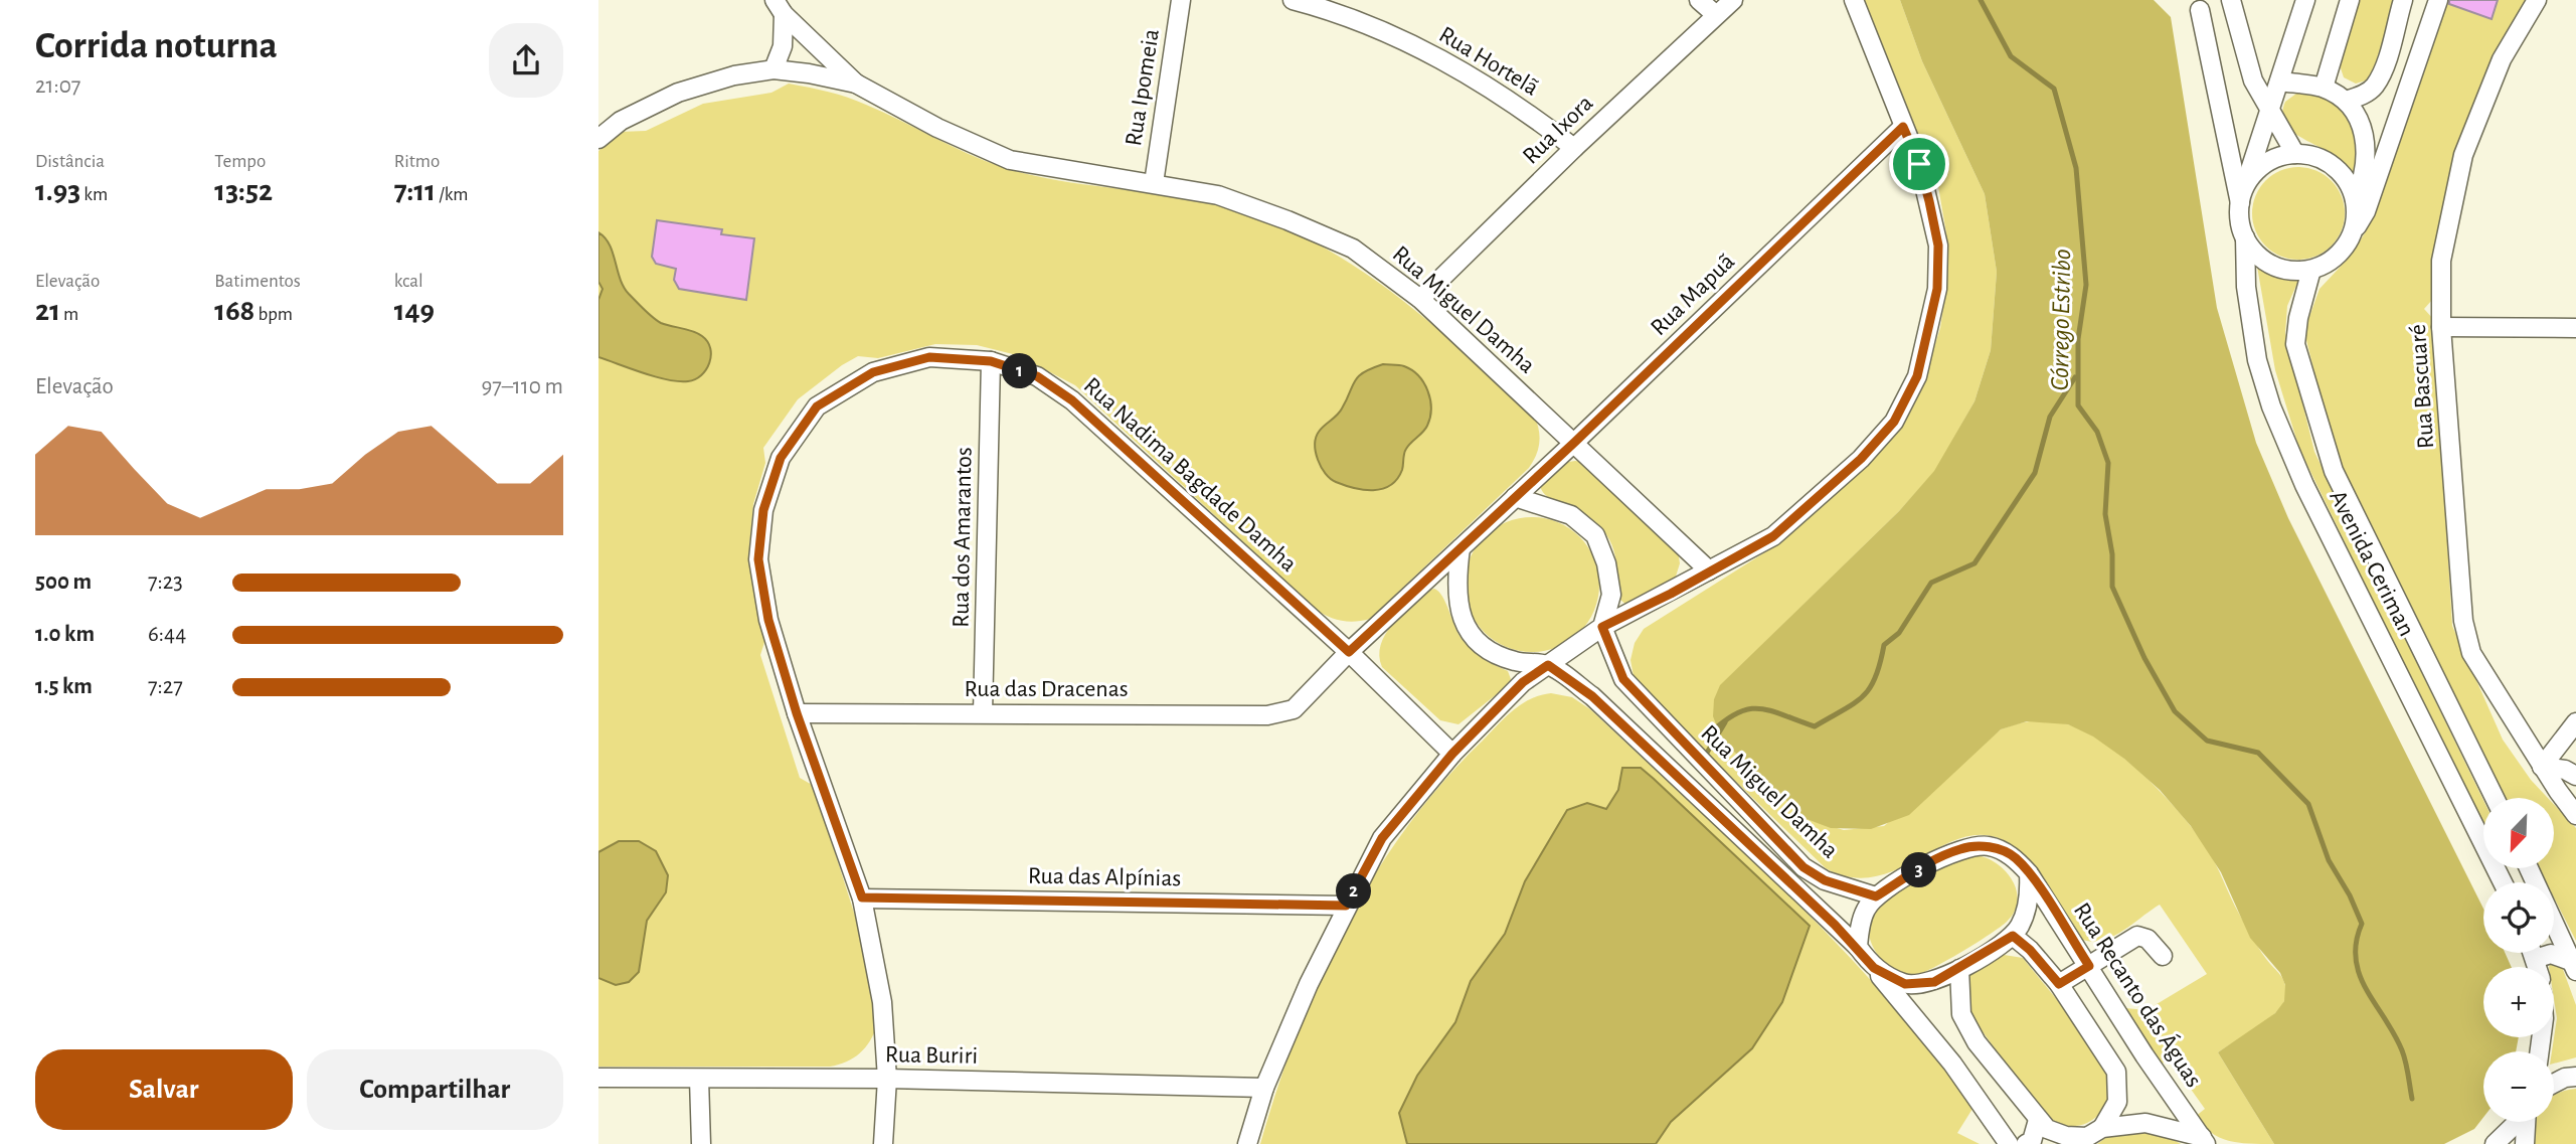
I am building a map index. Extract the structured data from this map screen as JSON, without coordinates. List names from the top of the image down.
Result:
{
  "streets": {
    "street": [
      "Rua Hortelã",
      "Rua Ipomeia",
      "Rua Ixora",
      "Rua Mapuã",
      "Rua Miguel Damha",
      "Rua Bascuaré",
      "Rua Nadima Bagdade Damha",
      "Rua dos Amarantos",
      "Avenida Ceriman",
      "Rua das Dracenas",
      "Rua das Alpínias",
      "Rua Recanto das Águas",
      "Rua Buriri"
    ]
  },
  "crossings": [
    ["Rua Hortelã", "Rua Ixora"],
    ["Rua Ipomeia", "Rua Miguel Damha"],
    ["Rua Ixora", "Rua Miguel Damha"],
    ["Rua Mapuã", "Rua Miguel Damha"],
    ["Rua Miguel Damha", "Rua Recanto das Águas"],
    ["Rua Nadima Bagdade Damha", "Rua dos Amarantos"],
    ["Rua Nadima Bagdade Damha", "Rua das Dracenas"],
    ["Rua Nadima Bagdade Damha", "Rua das Alpínias"],
    ["Rua Nadima Bagdade Damha", "Rua Buriri"],
    ["Rua dos Amarantos", "Rua das Dracenas"]
  ],
  "water": ["Córrego Estribo"],
  "north": "bottom left",
  "page": {
    "heading": ["Corrida noturna", "21:07"],
    "stats": [
      ["Distância", "1.93 km"],
      ["Tempo", "13:52"],
      ["Ritmo", "7:11 /km"],
      ["Elevação", "21 m"],
      ["Batimentos", "168 bpm"],
      ["kcal", "149"]
    ],
    "pins": ["1", "3", "2"],
    "chart": ["Elevação", "97–110 m"],
    "list": [
      {
        "name": "500 m",
        "note": "7:23"
      },
      {
        "name": "1.0 km",
        "note": "6:44"
      },
      {
        "name": "1.5 km",
        "note": "7:27"
      }
    ],
    "map_buttons": ["+", "−"],
    "buttons": ["Salvar", "Compartilhar"]
  }
}
